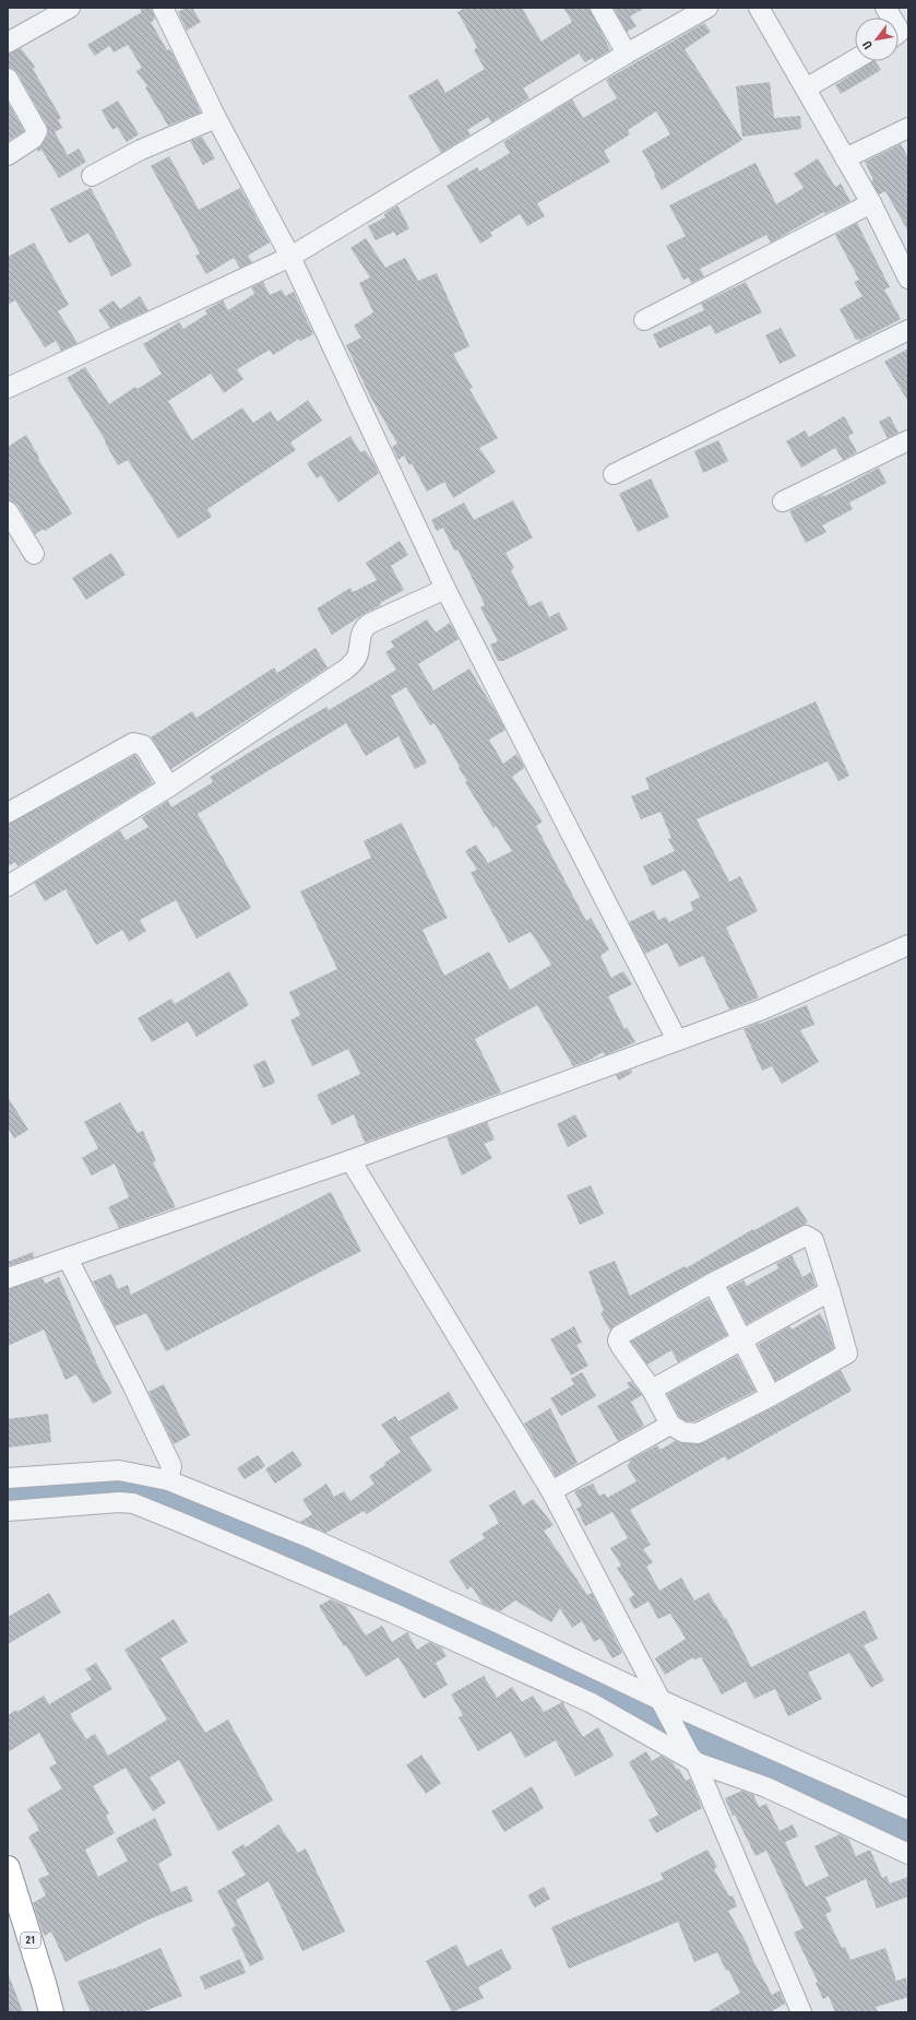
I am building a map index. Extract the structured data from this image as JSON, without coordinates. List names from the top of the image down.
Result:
{
  "streets": {
    "highway": ["21"]
  },
  "north": "bottom left"
}
